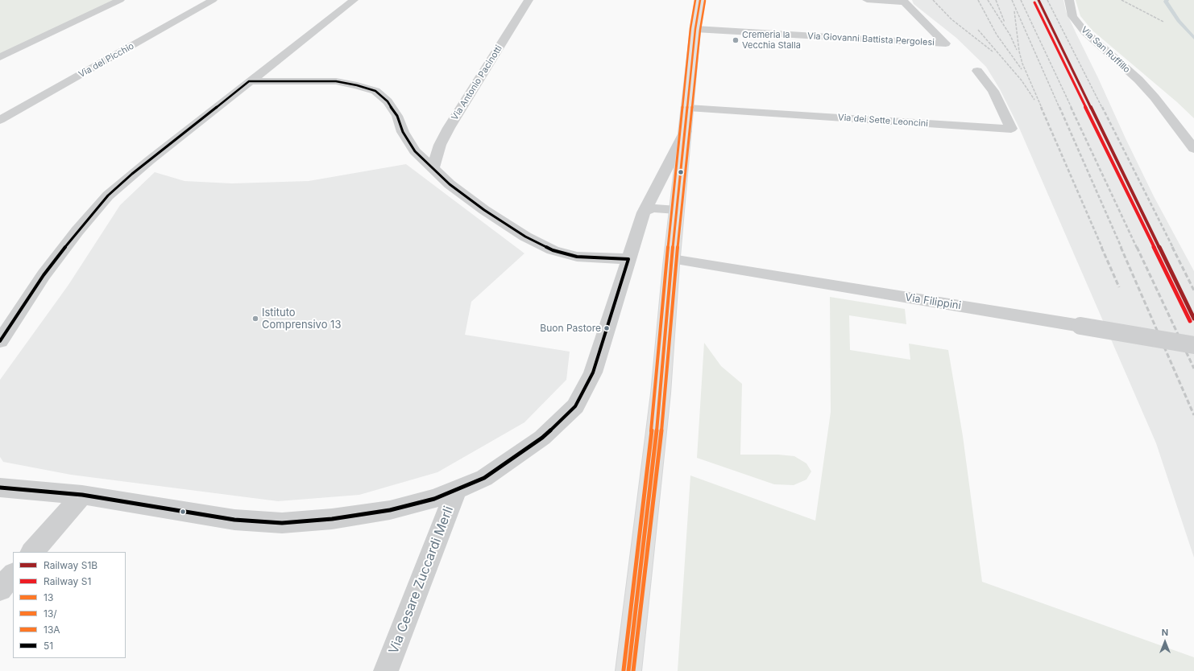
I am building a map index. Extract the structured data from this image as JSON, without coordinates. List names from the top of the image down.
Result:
{
  "streets": {
    "street": [
      "Via Giovanni Battista Pergolesi",
      "Via San Ruffillo",
      "Via del Picchio",
      "Via Antonio Pacinotti",
      "Via dei Sette Leoncini",
      "Via Filippini",
      "Via Cesare Zuccardi Merli"
    ]
  },
  "places": ["Cremeria la Vecchia Stalla", "Istituto Comprensivo 13", "Buon Pastore"],
  "lines": [
    "rail line S1B",
    "transit line 13",
    "transit line 13A",
    "transit line 13/",
    "rail line S1",
    "transit line 51"
  ],
  "legend": [
    "Railway S1B",
    "Railway S1",
    "13",
    "13/",
    "13A",
    "51"
  ],
  "north": "top"
}
